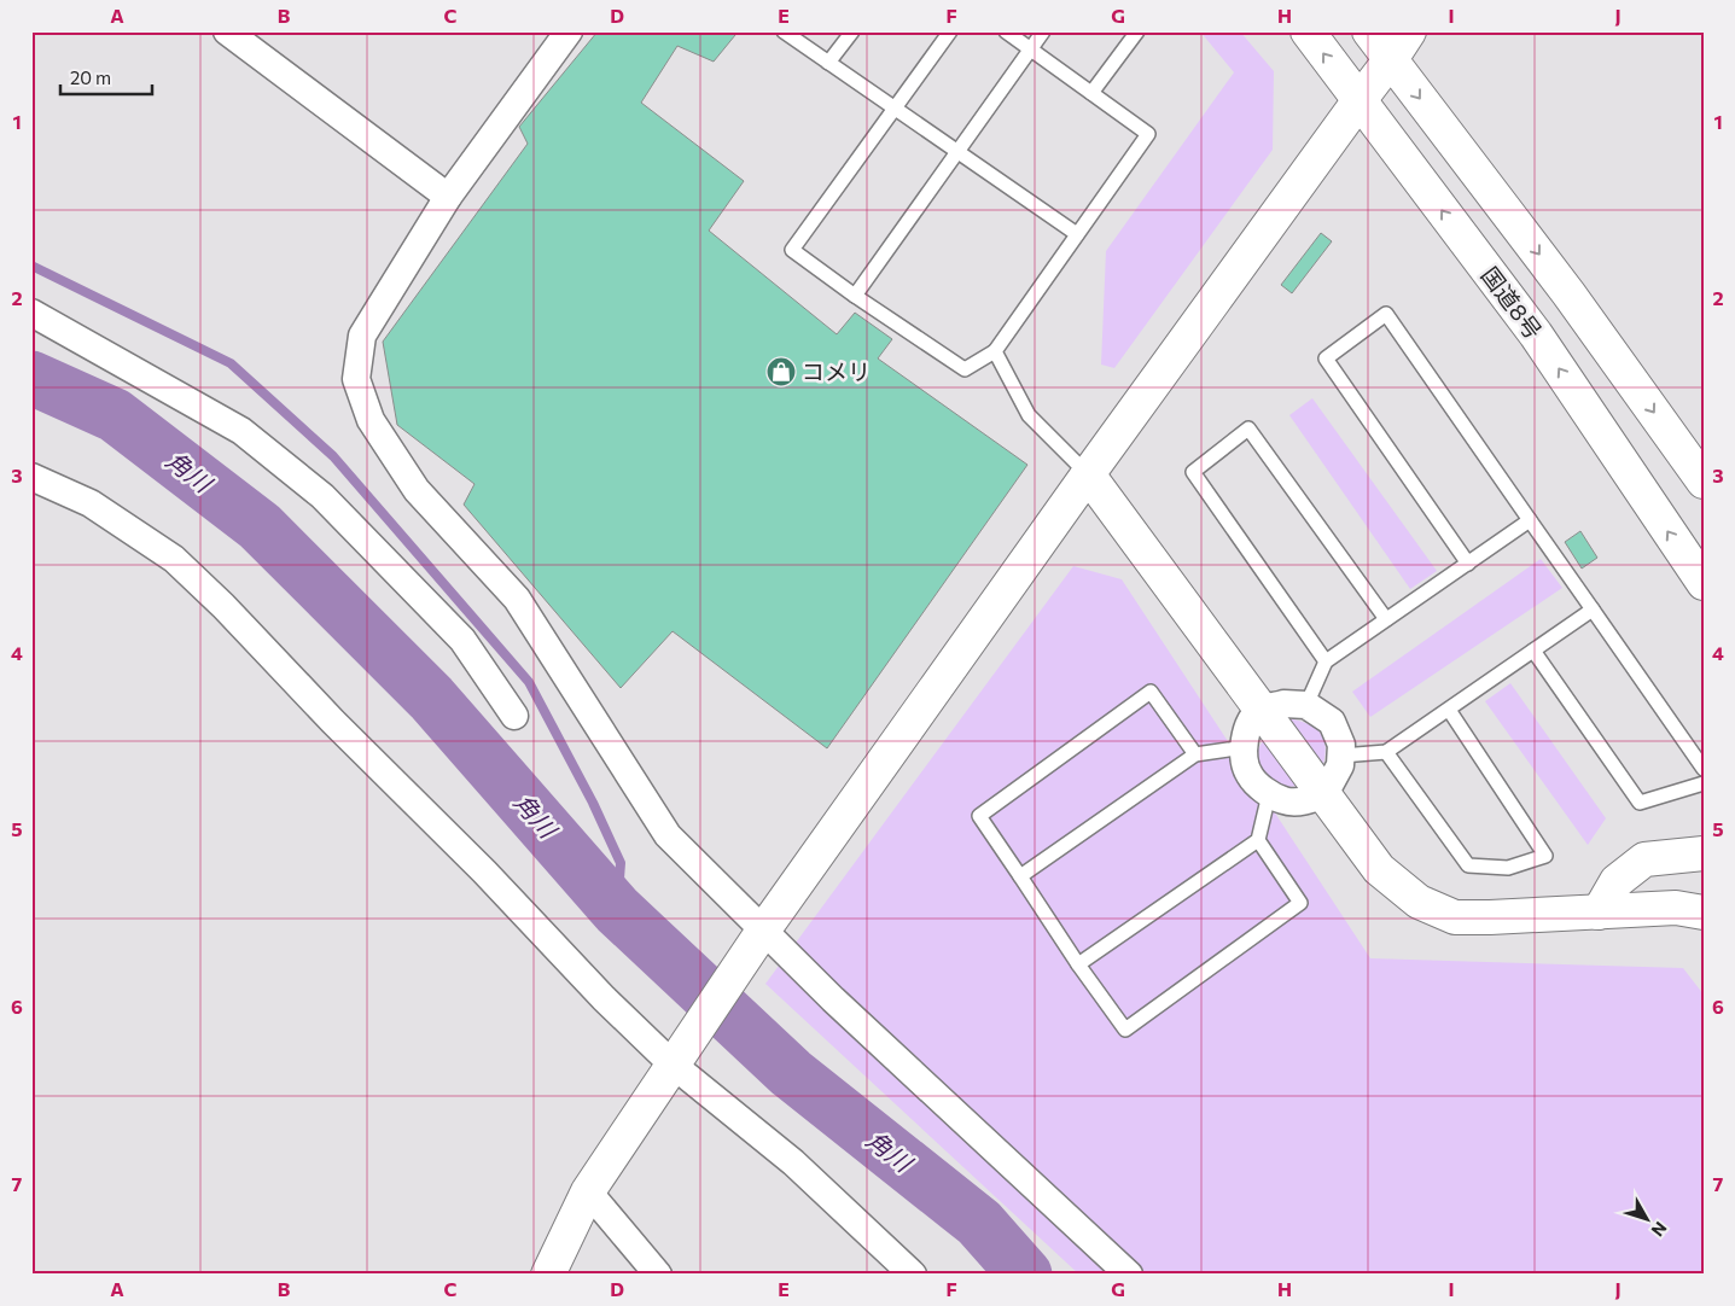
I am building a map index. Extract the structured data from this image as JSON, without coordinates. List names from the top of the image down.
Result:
{
  "streets": {
    "main road": ["国道8号"]
  },
  "water": ["角川"],
  "places": {
    "shop": ["コメリ"]
  },
  "scale_bar": "20 m",
  "north": "bottom right",
  "grid": {
    "columns": [
      "A",
      "B",
      "C",
      "D",
      "E",
      "F",
      "G",
      "H",
      "I",
      "J"
    ],
    "rows": [
      "1",
      "2",
      "3",
      "4",
      "5",
      "6",
      "7"
    ]
  }
}
